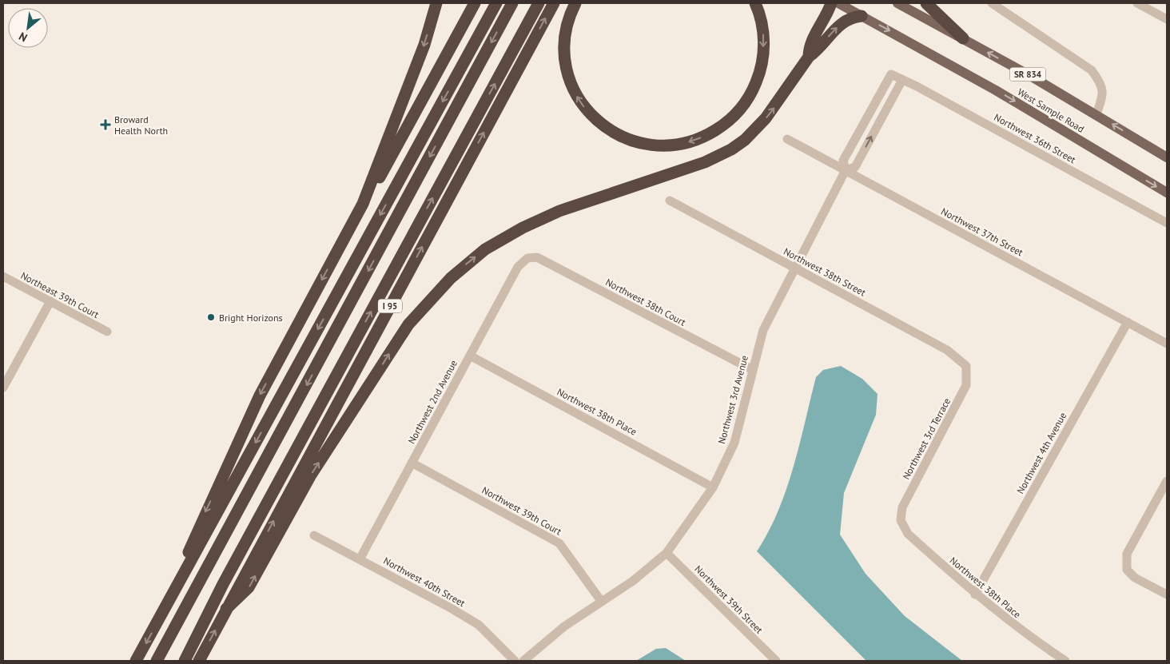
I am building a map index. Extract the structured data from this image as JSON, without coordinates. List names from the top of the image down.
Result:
{
  "streets": {
    "highway": ["I 95"],
    "main road": ["SR 834", "West Sample Road"],
    "street": [
      "Northwest 36th Street",
      "Northwest 37th Street",
      "Northwest 38th Street",
      "Northeast 39th Court",
      "Northwest 38th Court",
      "Northwest 3rd Avenue",
      "Northwest 2nd Avenue",
      "Northwest 38th Place",
      "Northwest 3rd Terrace",
      "Northwest 4th Avenue",
      "Northwest 39th Court",
      "Northwest 40th Street",
      "Northwest 39th Street"
    ]
  },
  "crossings": [
    ["Northwest 36th Street", "Northwest 3rd Avenue"],
    ["Northwest 37th Street", "Northwest 3rd Avenue"],
    ["Northwest 37th Street", "Northwest 4th Avenue"],
    ["Northwest 38th Street", "Northwest 3rd Avenue"],
    ["Northwest 38th Street", "Northwest 3rd Terrace"],
    ["Northwest 38th Court", "Northwest 3rd Avenue"],
    ["Northwest 38th Court", "Northwest 2nd Avenue"],
    ["Northwest 3rd Avenue", "Northwest 38th Place"],
    ["Northwest 3rd Avenue", "Northwest 39th Court"],
    ["Northwest 3rd Avenue", "Northwest 39th Street"],
    ["Northwest 2nd Avenue", "Northwest 38th Place"],
    ["Northwest 2nd Avenue", "Northwest 39th Court"],
    ["Northwest 2nd Avenue", "Northwest 40th Street"],
    ["Northwest 38th Place", "Northwest 3rd Terrace"],
    ["Northwest 38th Place", "Northwest 4th Avenue"]
  ],
  "places": {
    "health": ["Broward Health North"],
    "other": ["Bright Horizons"]
  },
  "north": "bottom left"
}
